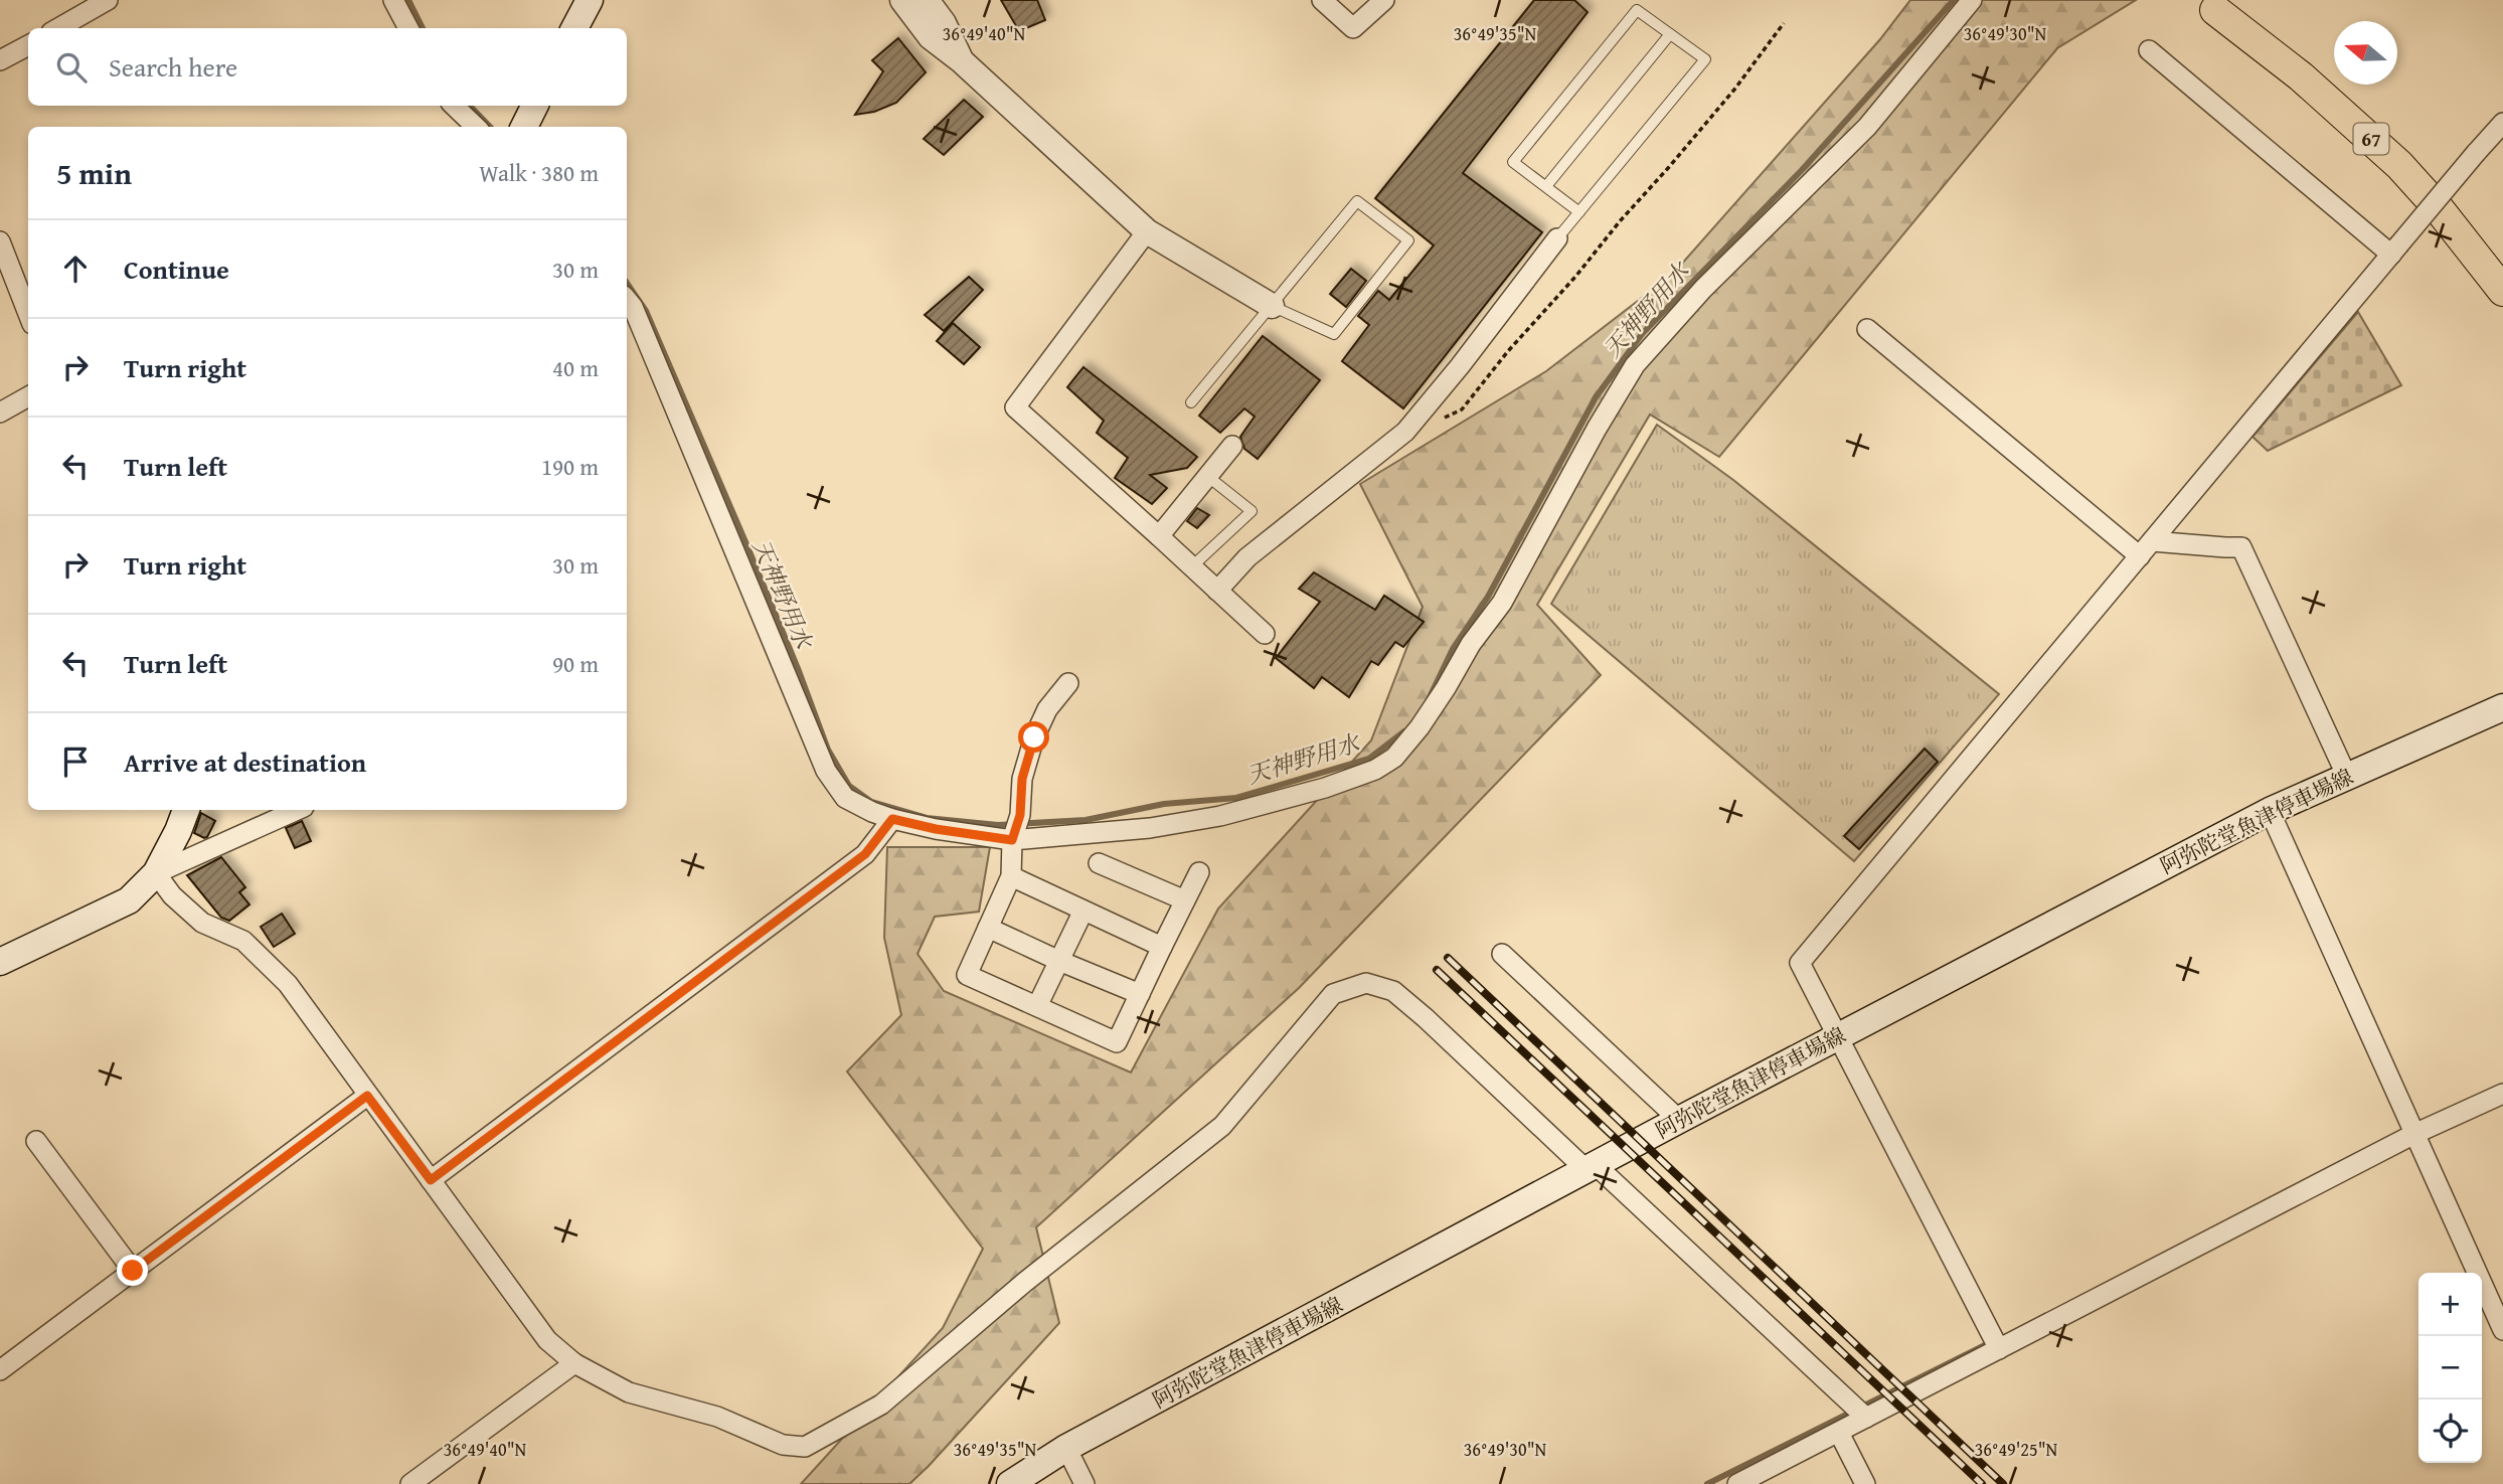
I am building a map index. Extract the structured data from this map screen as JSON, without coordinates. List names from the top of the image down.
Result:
{
  "streets": {
    "main road": ["67", "阿弥陀堂魚津停車場線"]
  },
  "water": ["天神野用水"],
  "north": "left",
  "page": {
    "search": "Search here",
    "heading": ["5 min", "Walk · 380 m"],
    "list": [
      ["Continue", "30 m"],
      ["Turn right", "40 m"],
      ["Turn left", "190 m"],
      ["Turn right", "30 m"],
      ["Turn left", "90 m"],
      "Arrive at destination"
    ],
    "map_buttons": ["+", "−"]
  },
  "coordinates": [
    "36°49'40\"N",
    "36°49'35\"N",
    "36°49'30\"N",
    "36°49'25\"N"
  ]
}
